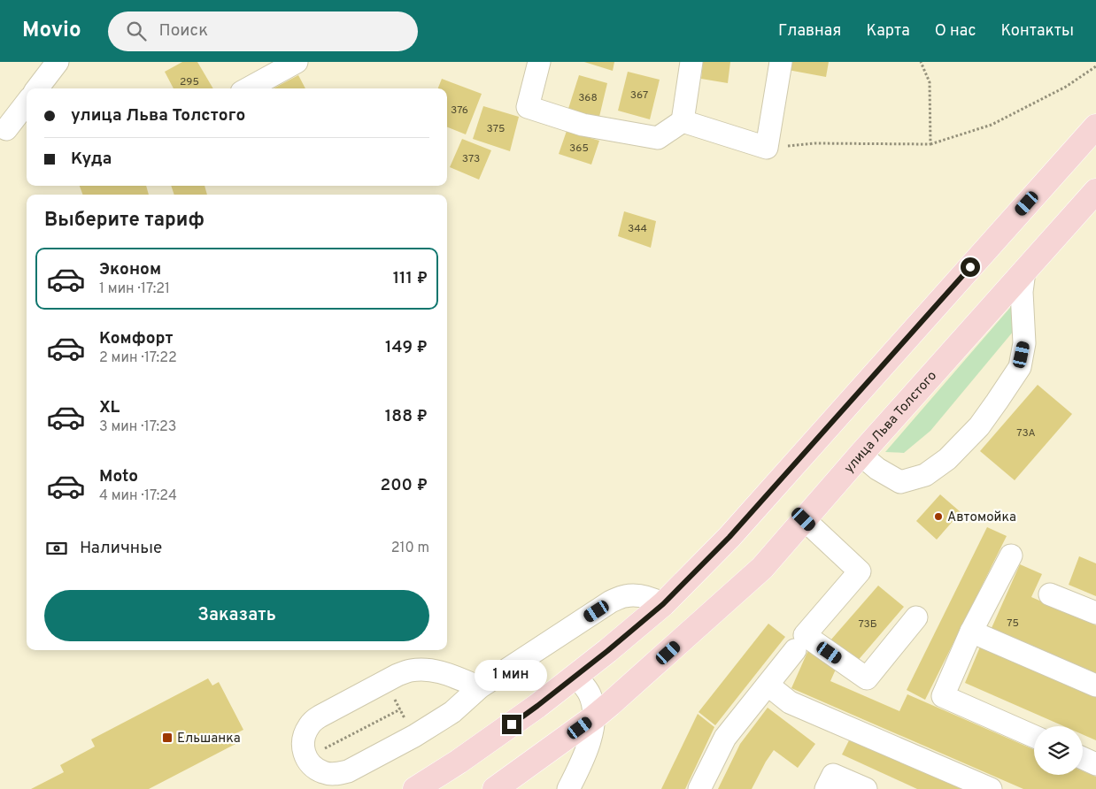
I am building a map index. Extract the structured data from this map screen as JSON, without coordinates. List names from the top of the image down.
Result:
{
  "streets": {
    "main road": ["улица Льва Толстого"]
  },
  "places": {
    "other": ["Автомойка"],
    "transit": ["Ельшанка"]
  },
  "house_numbers": [
    "295",
    "367",
    "368",
    "376",
    "375",
    "365",
    "373",
    "344",
    "73А",
    "75",
    "73Б"
  ],
  "page": {
    "header": "Movio",
    "search": "Поиск",
    "nav": [
      "Главная",
      "Карта",
      "О нас",
      "Контакты"
    ],
    "banner": ["улица Льва Толстого", "Куда"],
    "heading": "Выберите тариф",
    "list": [
      {
        "name": "Эконом",
        "note": "1 мин · 17:21",
        "value": "111 ₽"
      },
      {
        "name": "Комфорт",
        "note": "2 мин · 17:22",
        "value": "149 ₽"
      },
      {
        "name": "XL",
        "note": "3 мин · 17:23",
        "value": "188 ₽"
      },
      {
        "name": "Moto",
        "note": "4 мин · 17:24",
        "value": "200 ₽"
      }
    ],
    "pay": ["Наличные", "210 m"],
    "buttons": "Заказать",
    "bubble": "1 мин"
  }
}
